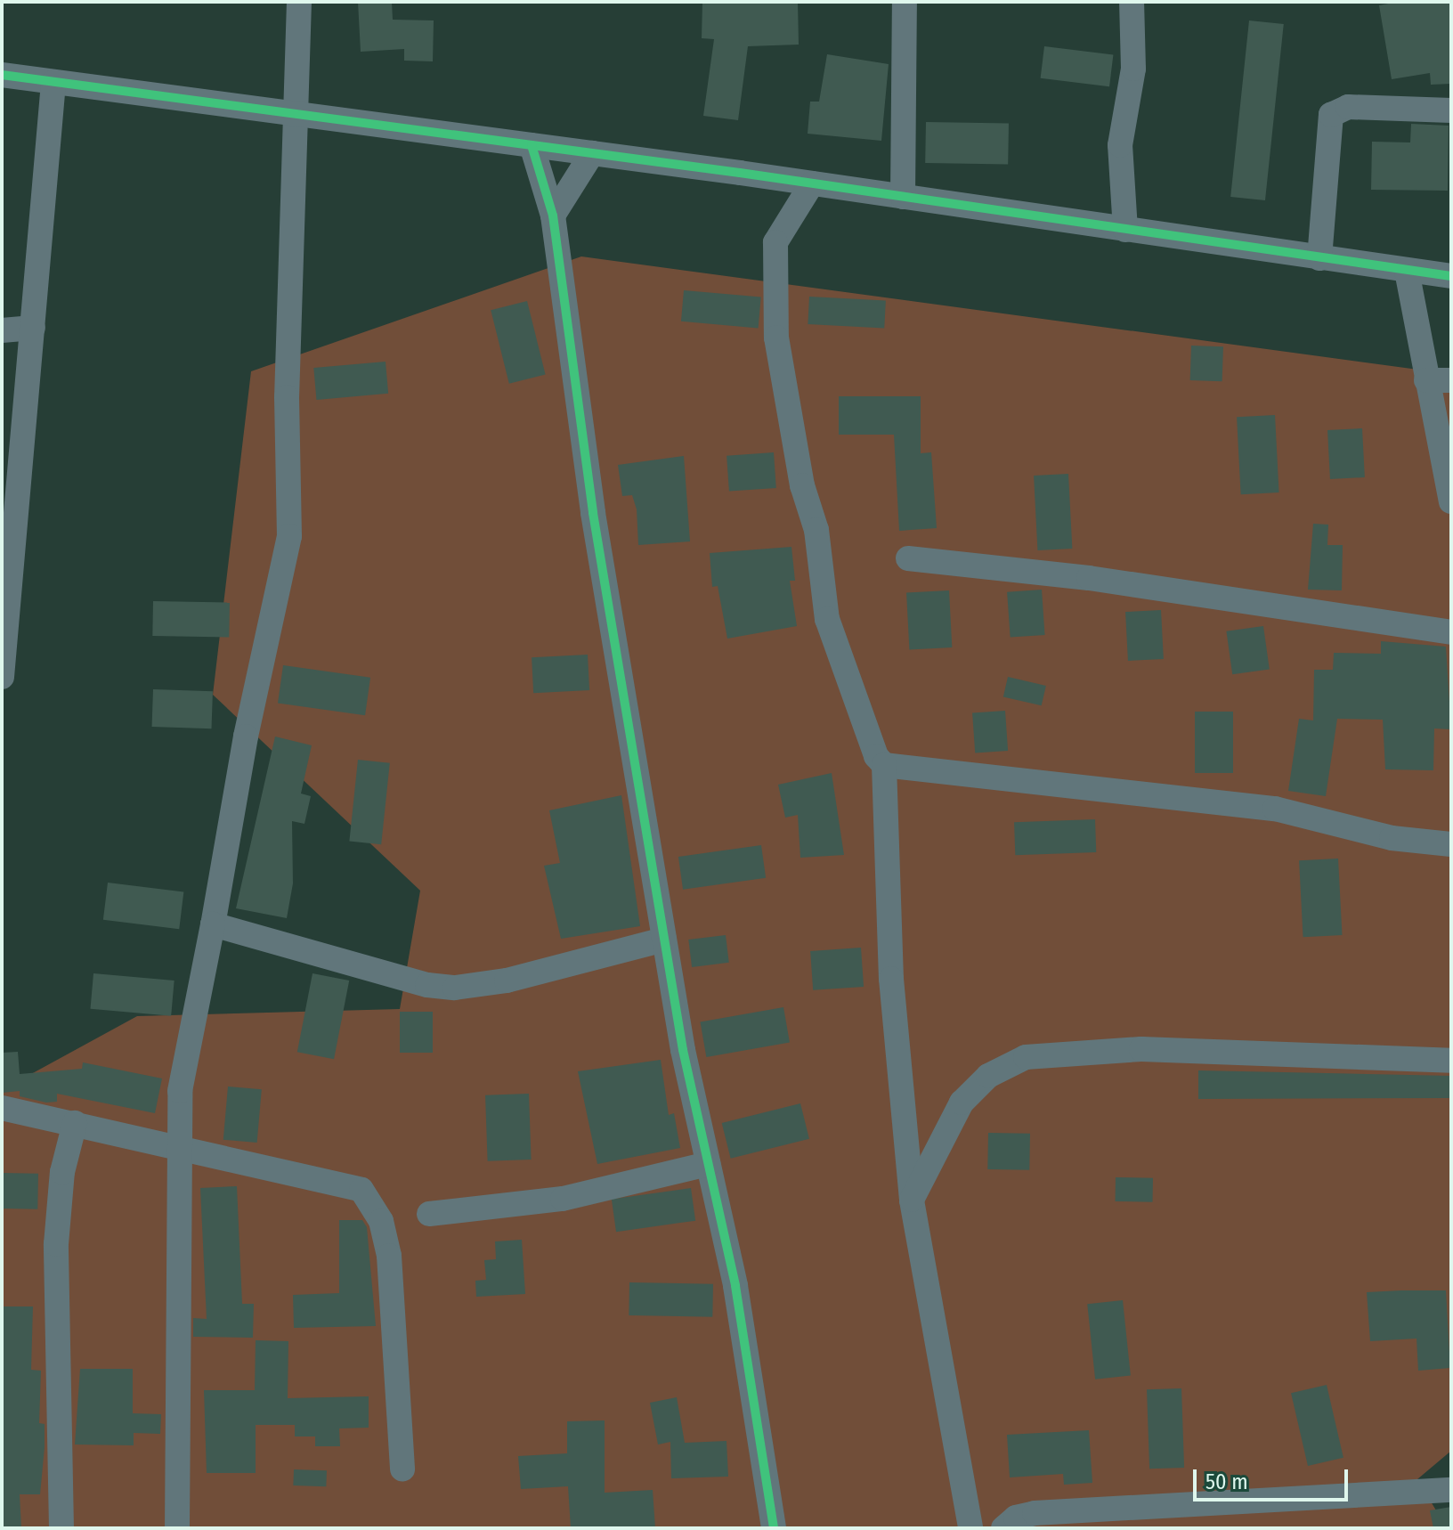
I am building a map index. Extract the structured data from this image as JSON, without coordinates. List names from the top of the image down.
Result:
{
  "scale_bar": "50 m"
}
